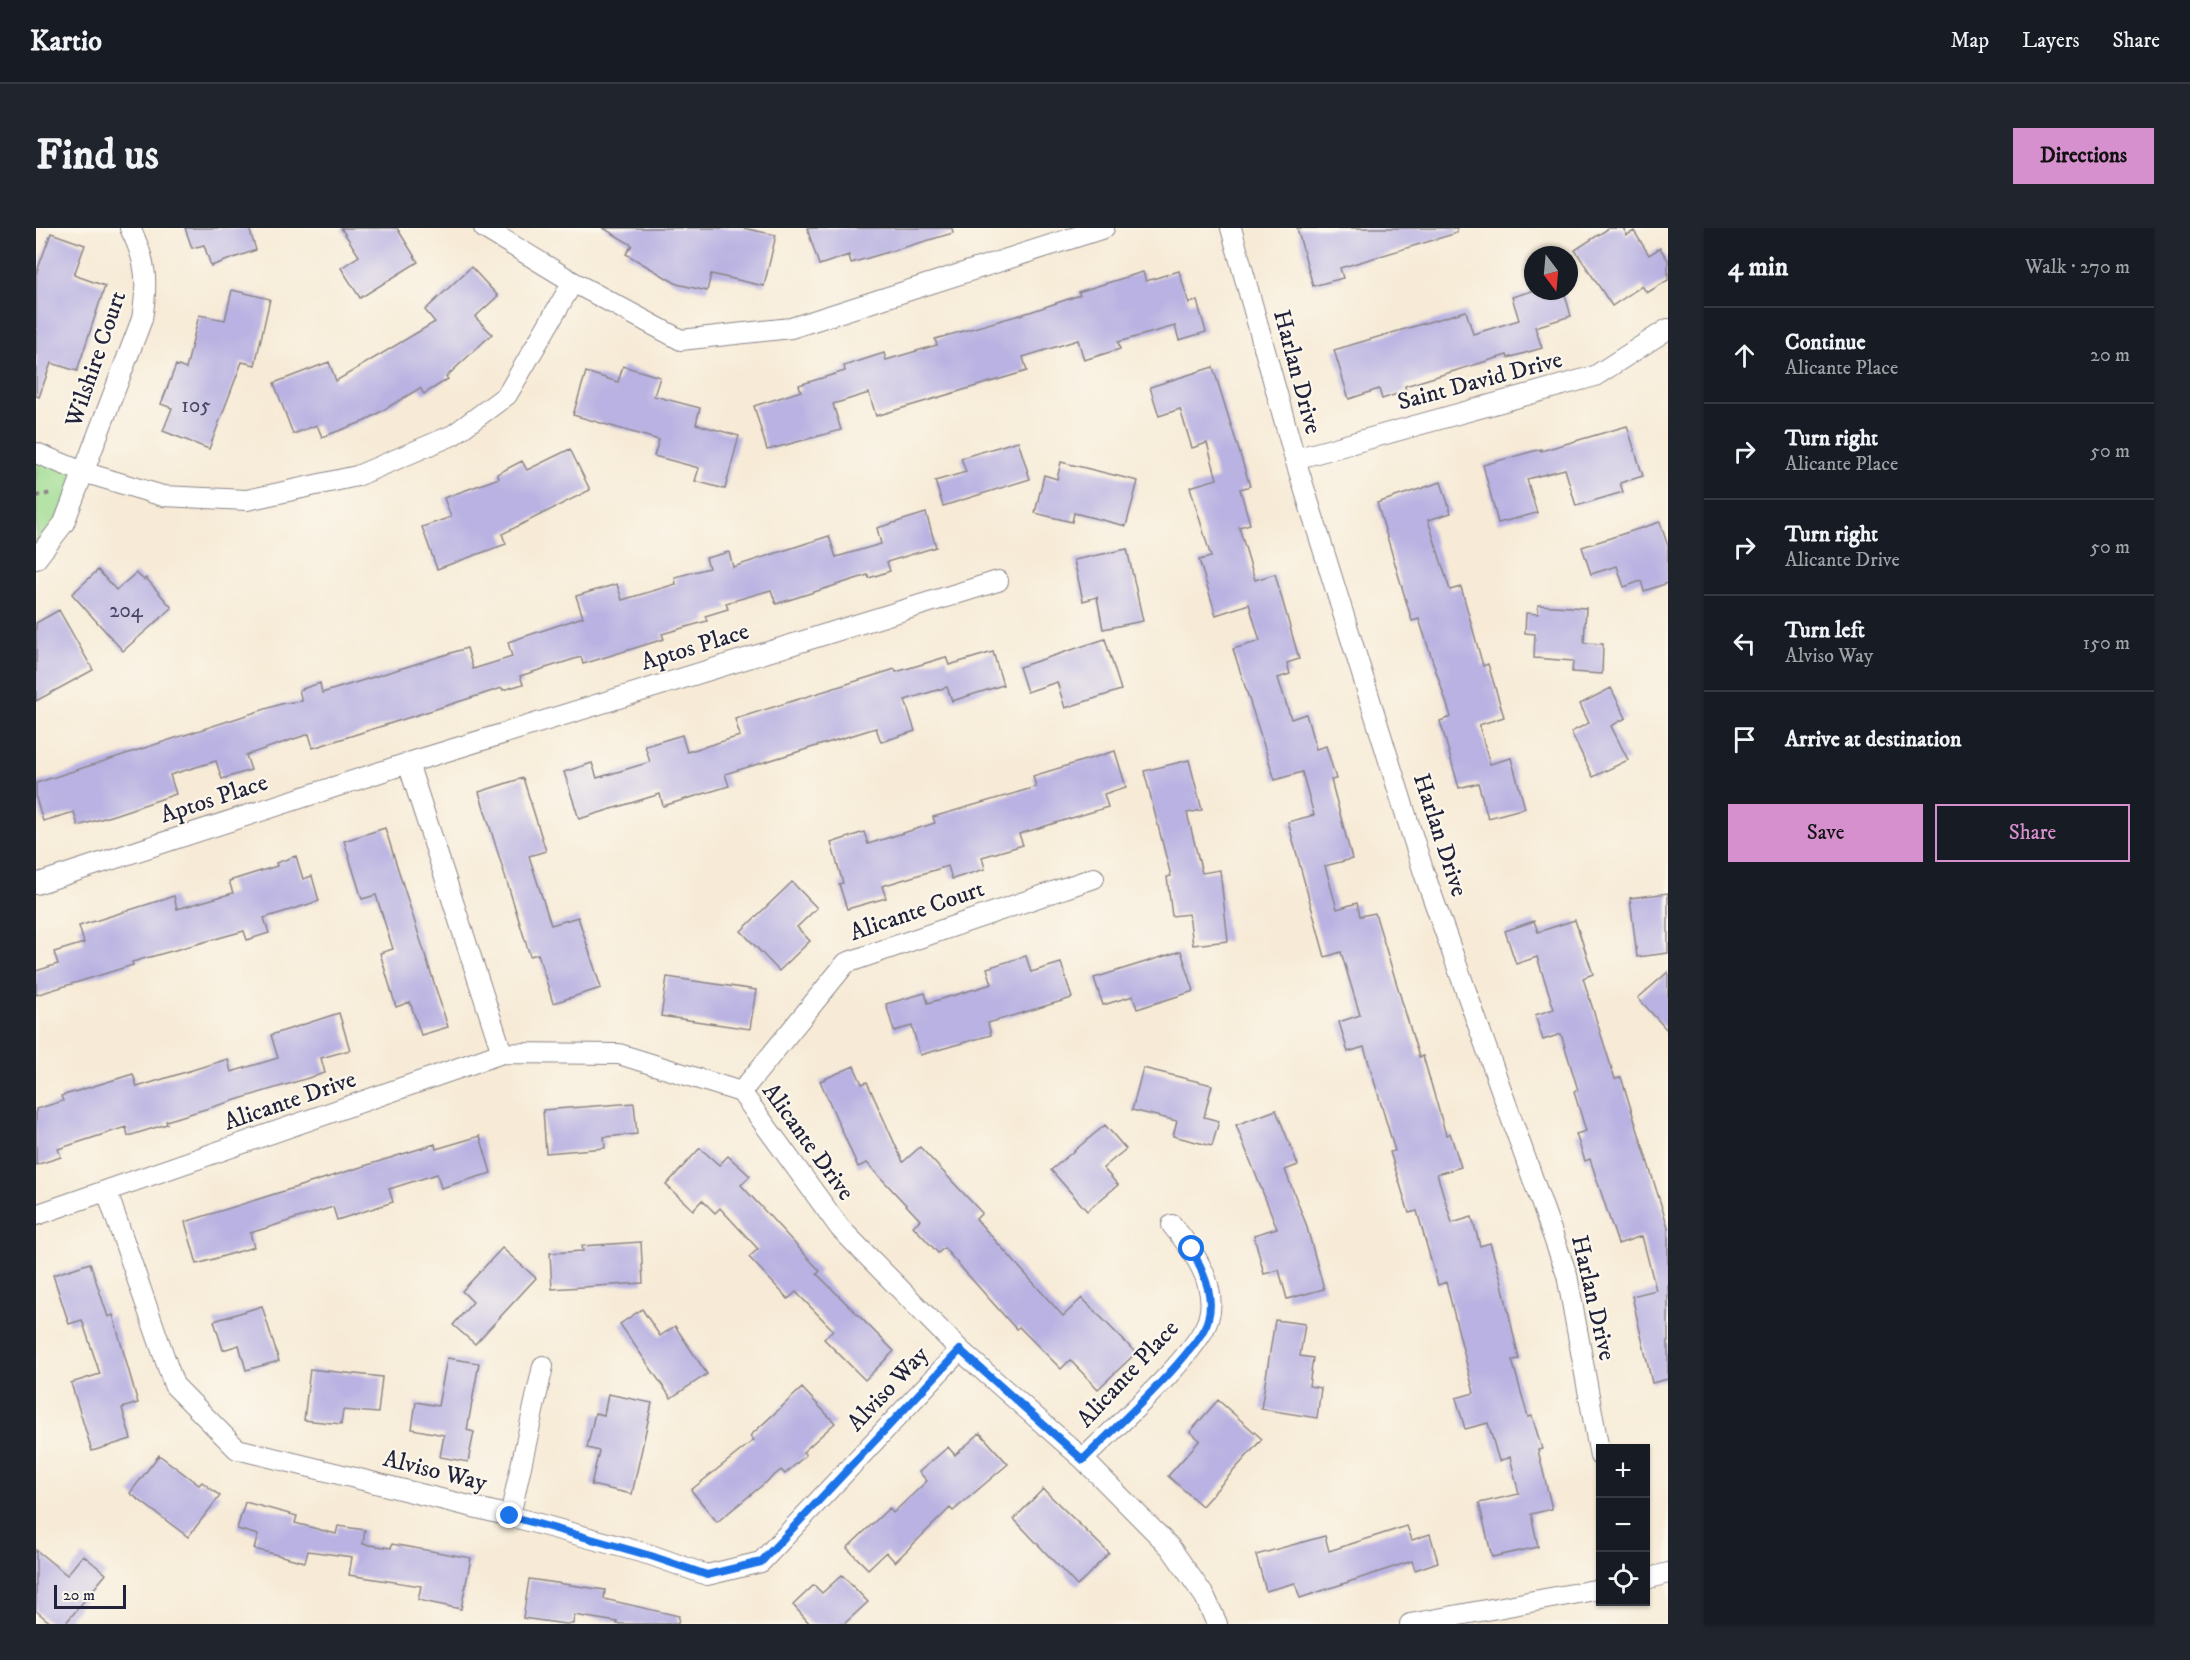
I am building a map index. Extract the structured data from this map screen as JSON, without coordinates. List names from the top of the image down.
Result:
{
  "streets": {
    "street": [
      "Wilshire Court",
      "Harlan Drive",
      "Saint David Drive",
      "Aptos Place",
      "Alicante Court",
      "Alicante Drive",
      "Alicante Place",
      "Alviso Way"
    ]
  },
  "crossings": [
    ["Harlan Drive", "Saint David Drive"],
    ["Alicante Court", "Alicante Drive"],
    ["Alicante Drive", "Alicante Place"],
    ["Alicante Drive", "Alviso Way"]
  ],
  "house_numbers": ["105", "204"],
  "scale_bar": "20 m",
  "north": "bottom",
  "page": {
    "header": "Kartio",
    "nav": ["Map", "Layers", "Share"],
    "buttons": [
      "Directions",
      ["Save", "Share"]
    ],
    "title": "Find us",
    "heading": ["4 min", "Walk · 270 m"],
    "list": [
      ["Continue", "Alicante Place", "20 m"],
      ["Turn right", "Alicante Place", "50 m"],
      ["Turn right", "Alicante Drive", "50 m"],
      ["Turn left", "Alviso Way", "150 m"],
      "Arrive at destination"
    ],
    "map_buttons": ["+", "−"],
    "scale": "20 m"
  }
}
